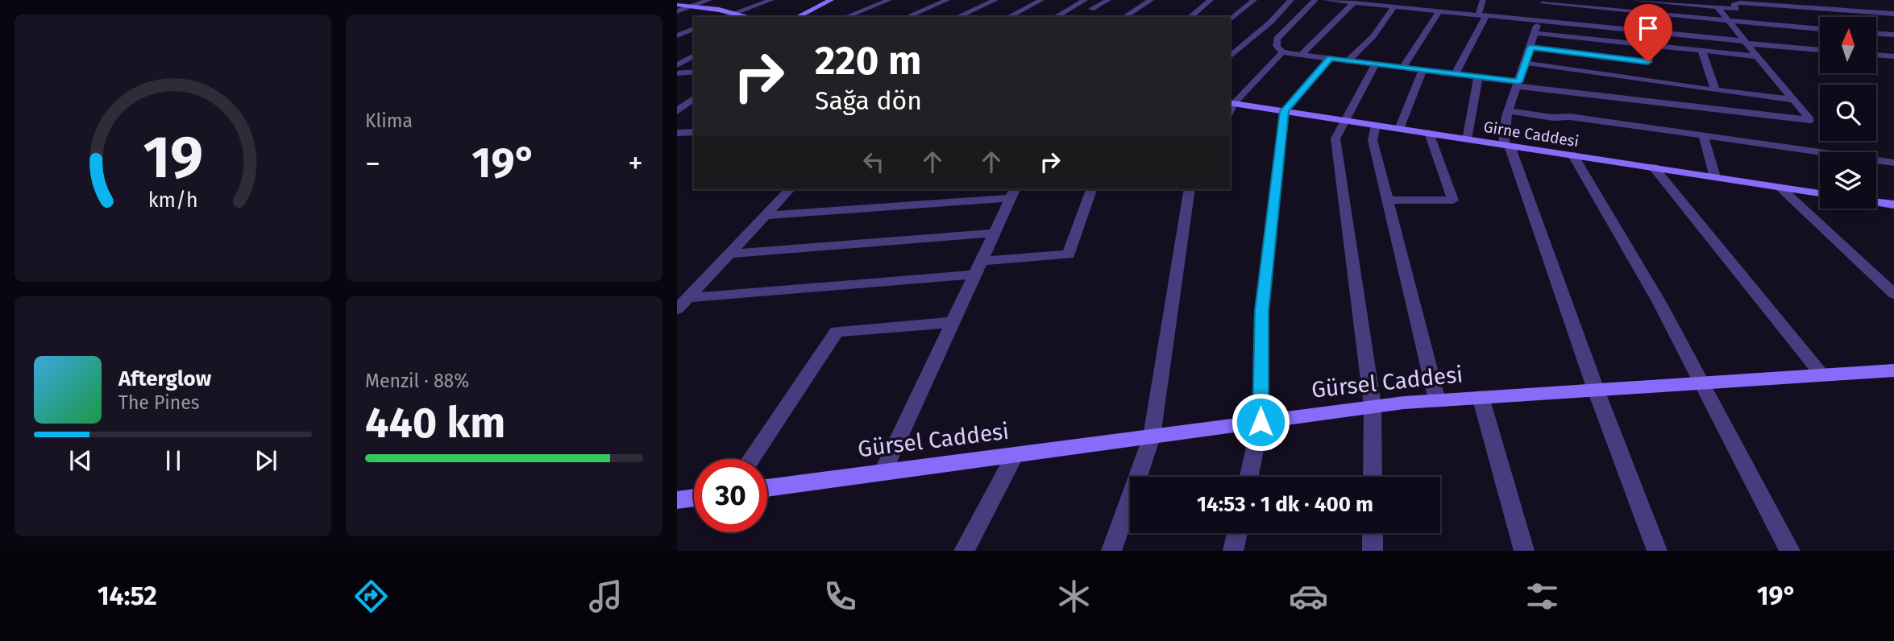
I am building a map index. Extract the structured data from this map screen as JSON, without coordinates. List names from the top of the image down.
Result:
{
  "streets": {
    "street": ["Girne Caddesi", "Gürsel Caddesi"]
  },
  "north": "top",
  "page": {
    "tile": [
      "Klima",
      ["Menzil · 88%", "440 km"]
    ],
    "turn": ["220 m", "Sağa dön"],
    "heat": ["−", "19°", "+"],
    "song": ["Afterglow", "The Pines"],
    "limit": "30",
    "trip": "14:53 · 1 dk · 400 m",
    "tabs": ["14:52", "19°"],
    "gauge": ["19", "km/h"]
  }
}
